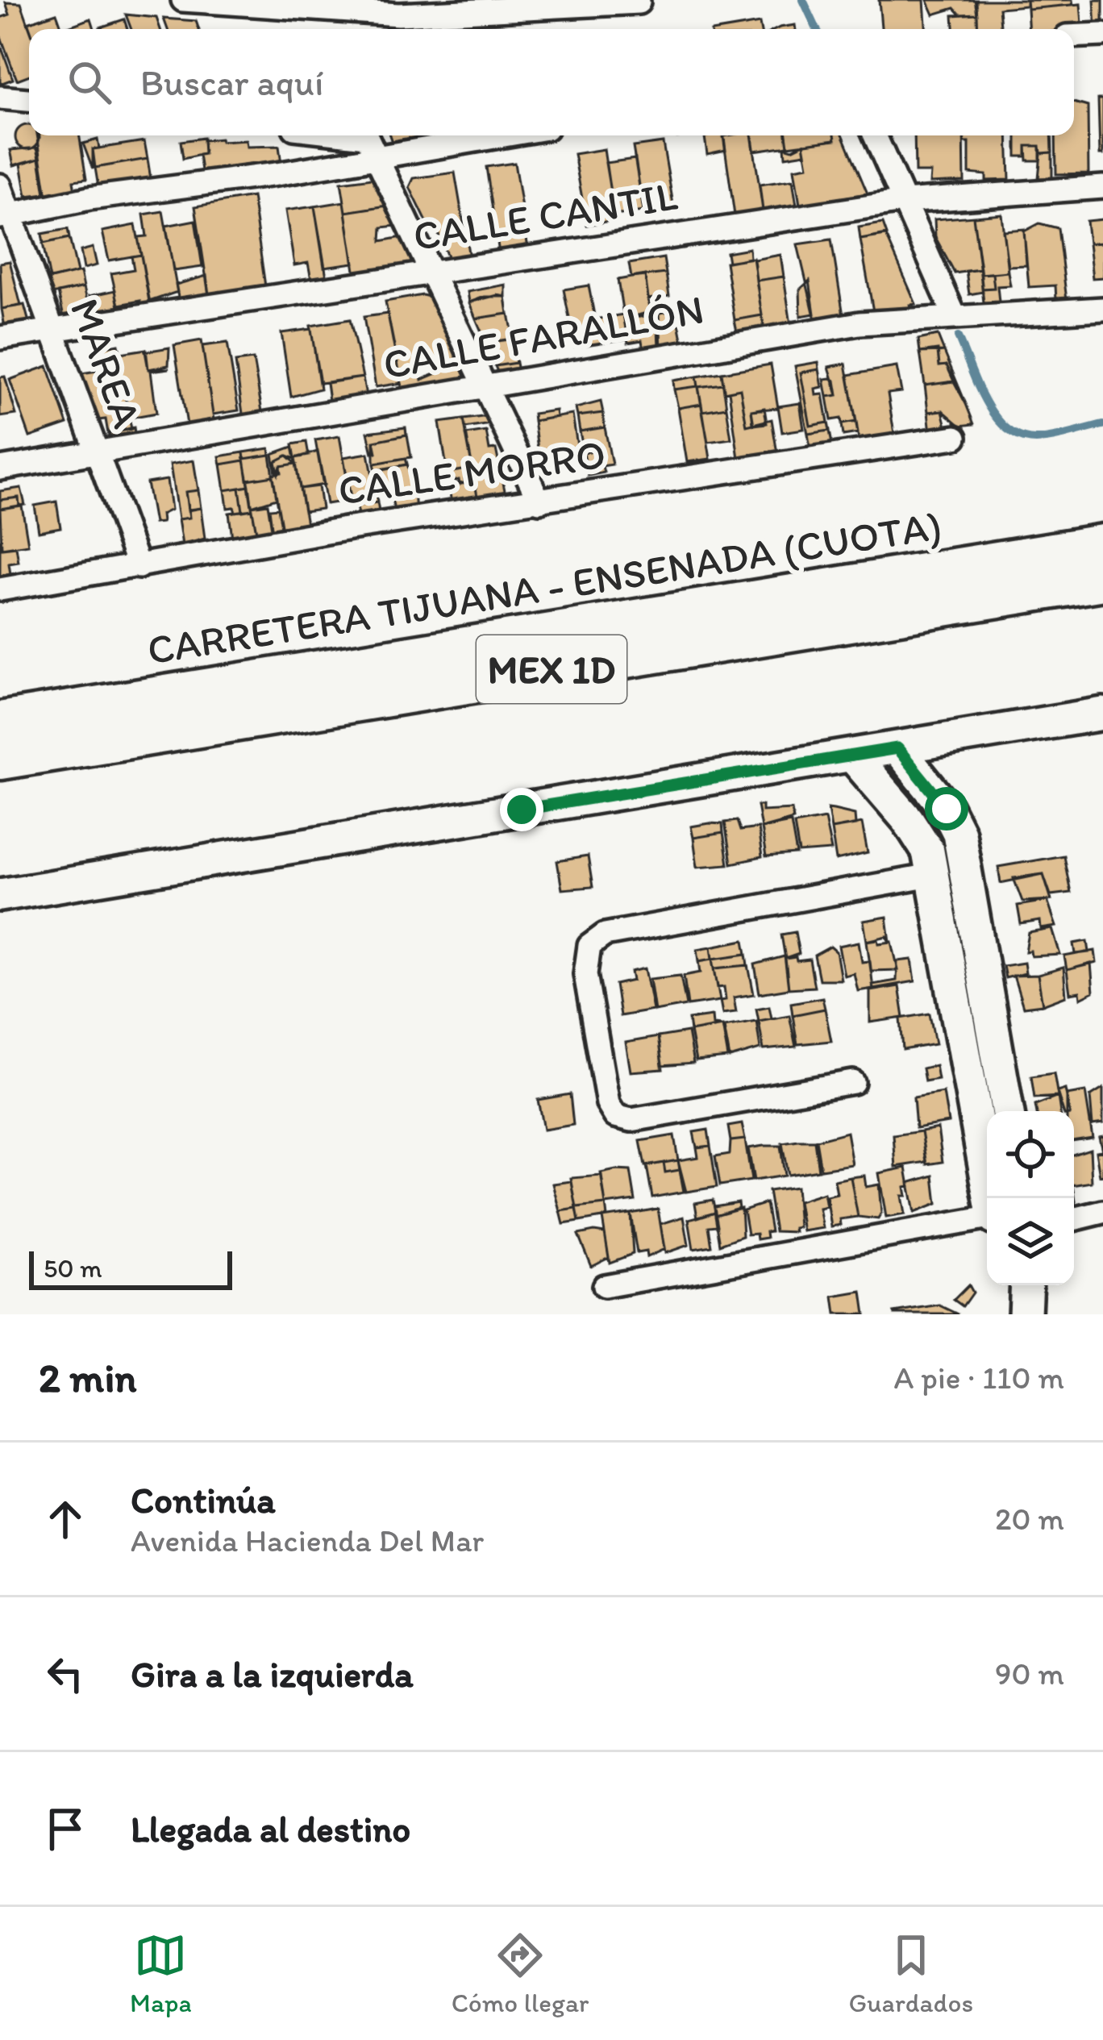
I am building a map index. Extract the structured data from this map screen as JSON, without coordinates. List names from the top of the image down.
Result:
{
  "streets": {
    "highway": ["CARRETERA TIJUANA - ENSENADA (CUOTA)", "MEX 1D"],
    "street": [
      "CALLE CANTIL",
      "CALLE FARALLÓN",
      "MAREA",
      "CALLE MORRO"
    ]
  },
  "crossings": [
    ["CALLE CANTIL", "MAREA"],
    ["CALLE FARALLÓN", "MAREA"],
    ["MAREA", "CALLE MORRO"]
  ],
  "scale_bar": "50 m",
  "page": {
    "search": "Buscar aquí",
    "scale": "50 m",
    "heading": ["2 min", "A pie · 110 m"],
    "list": [
      ["Continúa", "Avenida Hacienda Del Mar", "20 m"],
      ["Gira a la izquierda", "90 m"],
      "Llegada al destino"
    ],
    "nav": ["Mapa", "Cómo llegar", "Guardados"]
  }
}
